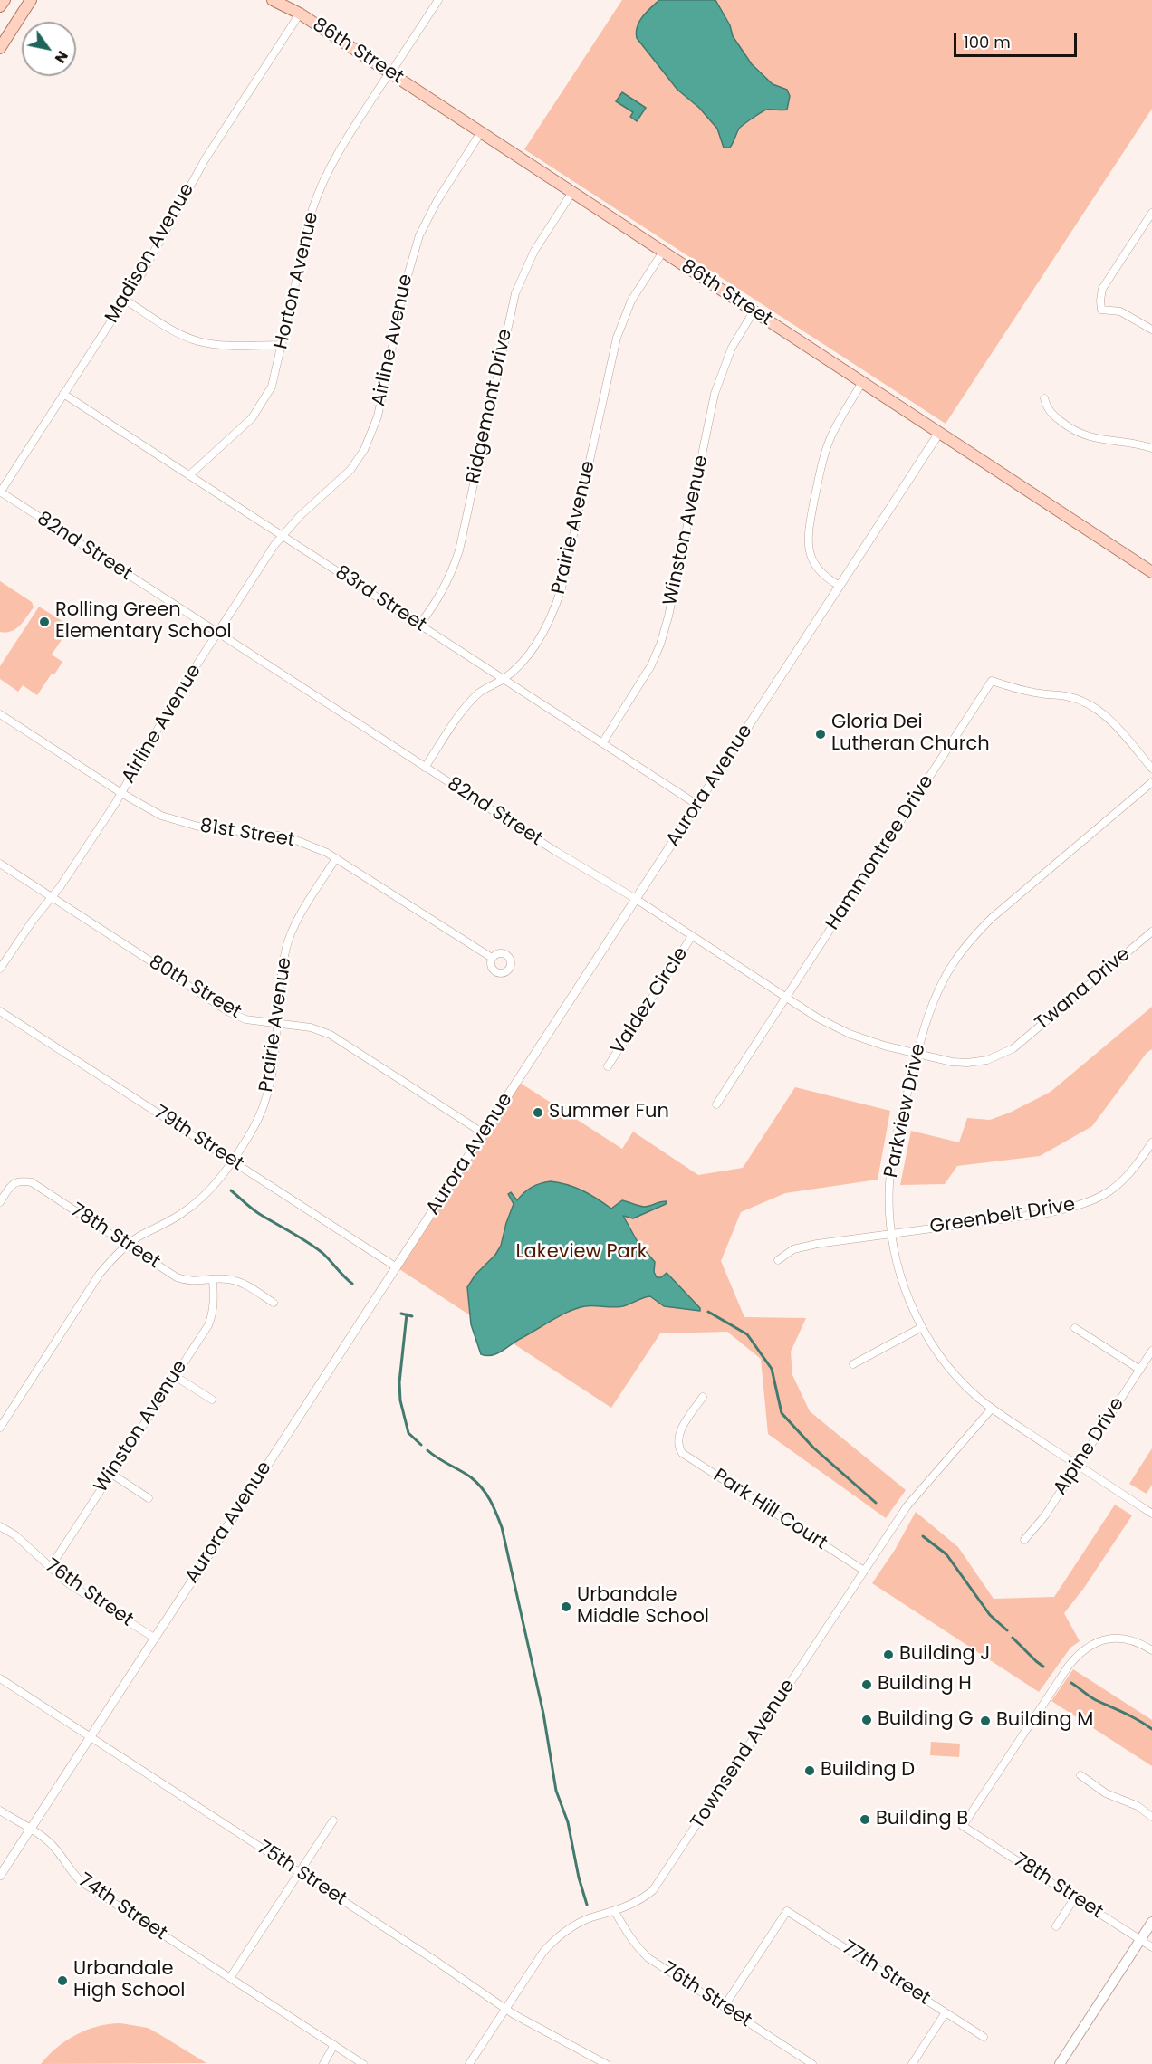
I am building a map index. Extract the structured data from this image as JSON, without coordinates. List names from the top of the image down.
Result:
{
  "streets": {
    "main road": ["86th Street"],
    "street": [
      "Madison Avenue",
      "Horton Avenue",
      "Airline Avenue",
      "Ridgemont Drive",
      "Prairie Avenue",
      "Winston Avenue",
      "82nd Street",
      "83rd Street",
      "Aurora Avenue",
      "81st Street",
      "Hammontree Drive",
      "80th Street",
      "Twana Drive",
      "Valdez Circle",
      "Parkview Drive",
      "79th Street",
      "Greenbelt Drive",
      "78th Street",
      "Alpine Drive",
      "Park Hill Court",
      "76th Street",
      "Townsend Avenue",
      "75th Street",
      "74th Street",
      "77th Street"
    ]
  },
  "crossings": [
    ["86th Street", "Madison Avenue"],
    ["86th Street", "Horton Avenue"],
    ["86th Street", "Airline Avenue"],
    ["86th Street", "Ridgemont Drive"],
    ["86th Street", "Prairie Avenue"],
    ["86th Street", "Winston Avenue"],
    ["86th Street", "Aurora Avenue"],
    ["Madison Avenue", "82nd Street"],
    ["Madison Avenue", "83rd Street"],
    ["Horton Avenue", "83rd Street"],
    ["Airline Avenue", "82nd Street"],
    ["Airline Avenue", "83rd Street"],
    ["Airline Avenue", "81st Street"],
    ["Airline Avenue", "80th Street"],
    ["Ridgemont Drive", "83rd Street"],
    ["Prairie Avenue", "82nd Street"],
    ["Prairie Avenue", "83rd Street"],
    ["Prairie Avenue", "81st Street"],
    ["Prairie Avenue", "80th Street"],
    ["Prairie Avenue", "79th Street"],
    ["Prairie Avenue", "78th Street"],
    ["Winston Avenue", "83rd Street"],
    ["Winston Avenue", "78th Street"],
    ["Winston Avenue", "76th Street"],
    ["82nd Street", "Aurora Avenue"],
    ["82nd Street", "Hammontree Drive"],
    ["82nd Street", "Twana Drive"],
    ["82nd Street", "Valdez Circle"],
    ["82nd Street", "Parkview Drive"],
    ["83rd Street", "Aurora Avenue"],
    ["Aurora Avenue", "80th Street"],
    ["Aurora Avenue", "79th Street"],
    ["Aurora Avenue", "76th Street"],
    ["Aurora Avenue", "75th Street"],
    ["Aurora Avenue", "74th Street"],
    ["Parkview Drive", "Greenbelt Drive"],
    ["Parkview Drive", "Alpine Drive"],
    ["Parkview Drive", "Townsend Avenue"],
    ["Park Hill Court", "Townsend Avenue"],
    ["76th Street", "Townsend Avenue"],
    ["76th Street", "77th Street"],
    ["Townsend Avenue", "75th Street"]
  ],
  "parks": ["Lakeview Park"],
  "places": [
    "Rolling Green Elementary School",
    "Gloria Dei Lutheran Church",
    "Summer Fun",
    "Urbandale Middle School",
    "Building J",
    "Building H",
    "Building G",
    "Building M",
    "Building D",
    "Building B",
    "Urbandale High School"
  ],
  "scale_bar": "100 m",
  "north": "bottom right"
}
